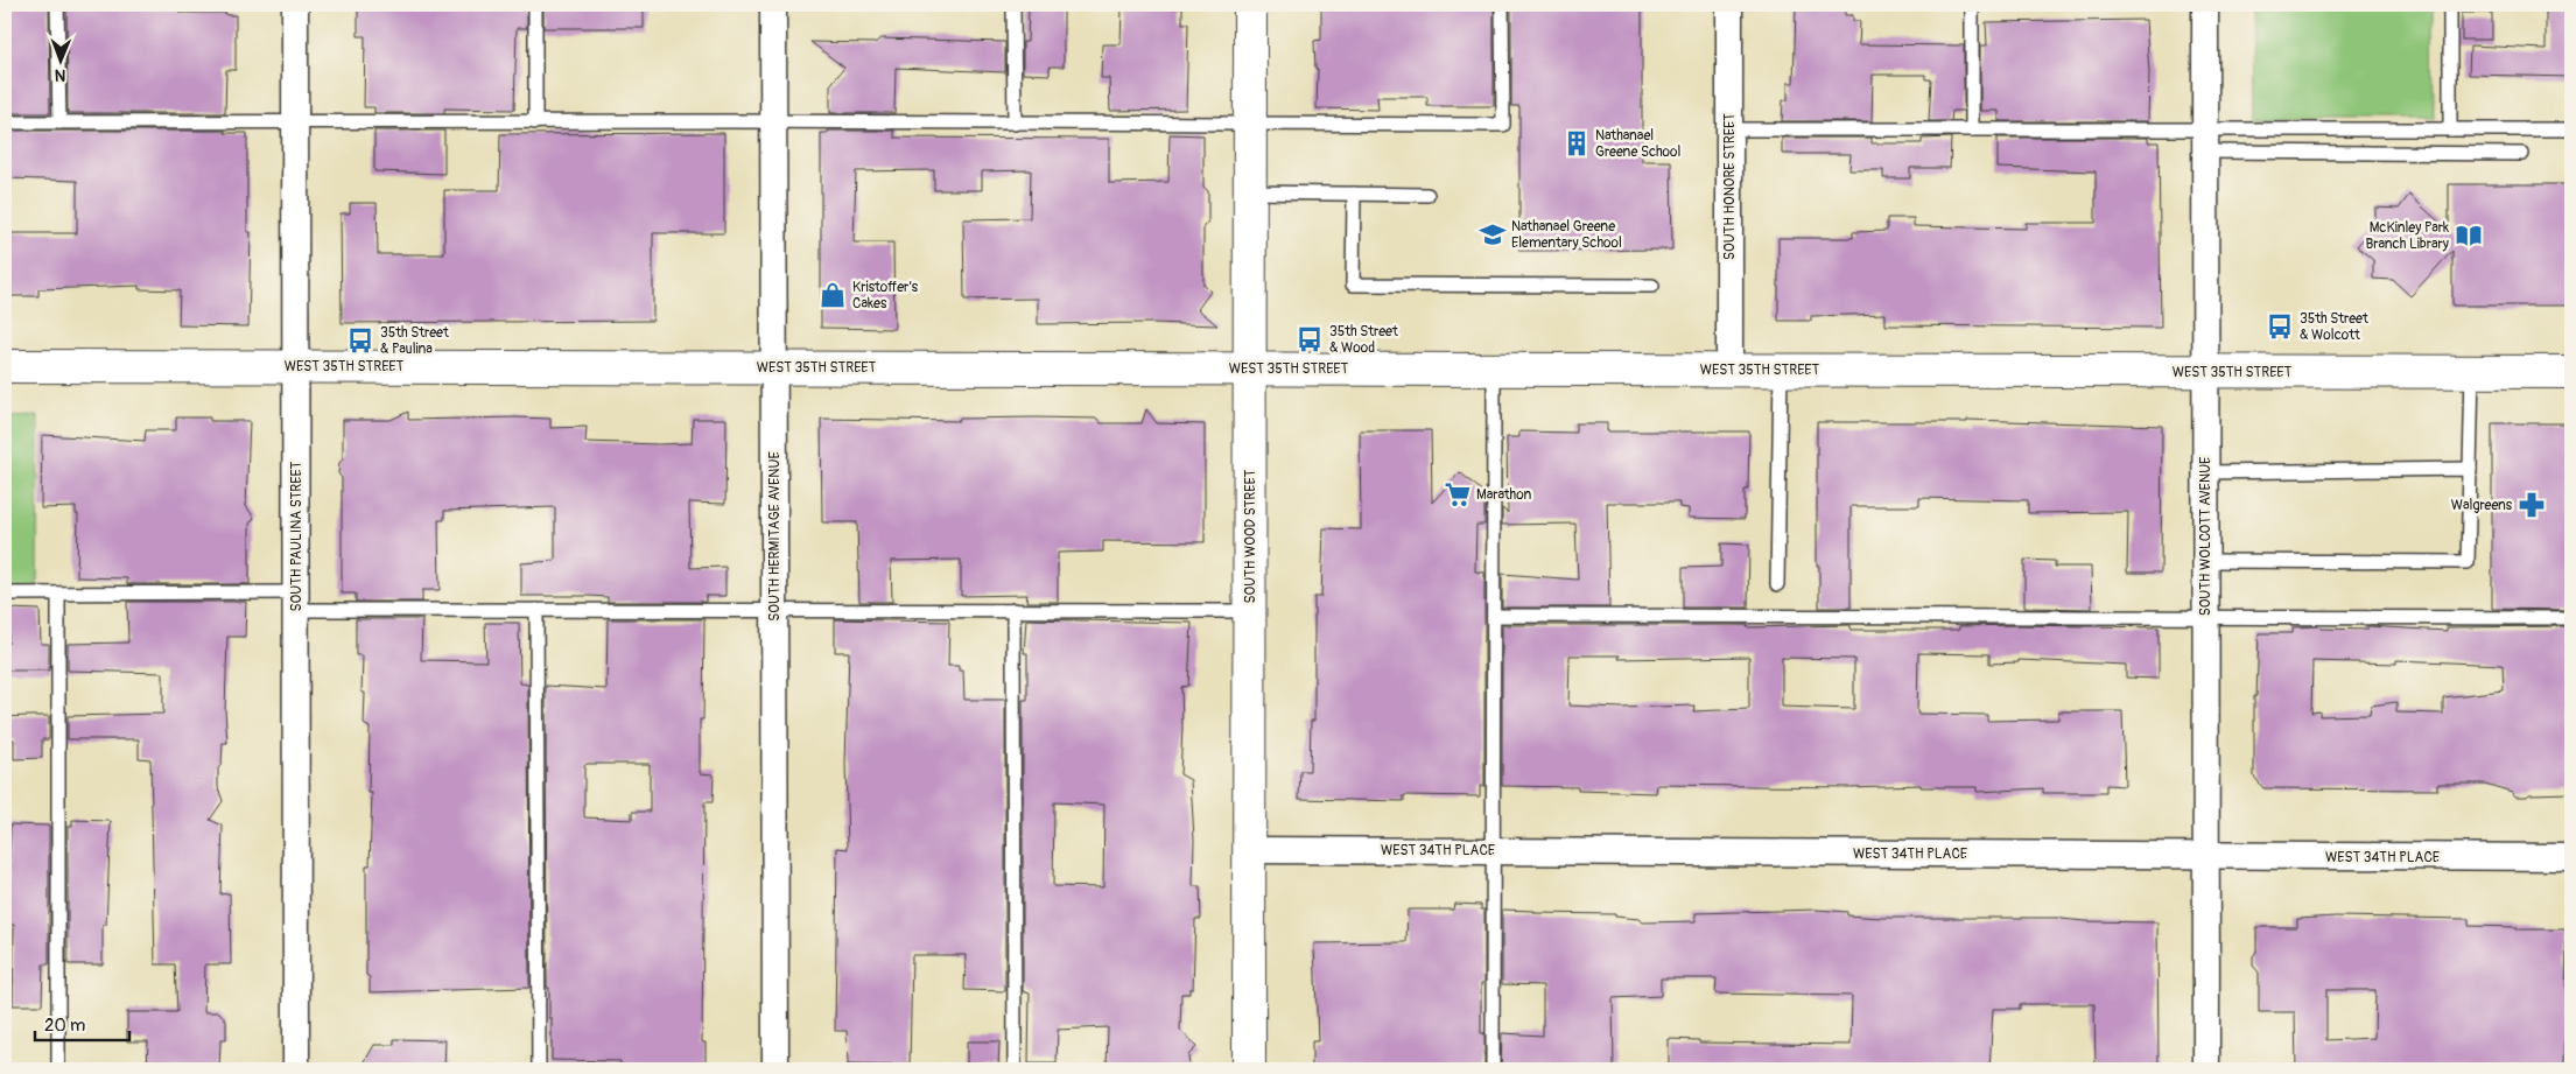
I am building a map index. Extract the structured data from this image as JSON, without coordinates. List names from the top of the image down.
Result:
{
  "streets": {
    "main road": ["WEST 35TH STREET", "SOUTH WOOD STREET"],
    "street": [
      "SOUTH HONORE STREET",
      "SOUTH PAULINA STREET",
      "SOUTH HERMITAGE AVENUE",
      "SOUTH WOLCOTT AVENUE",
      "WEST 34TH PLACE"
    ]
  },
  "crossings": [
    ["SOUTH HONORE STREET", "WEST 35TH STREET"],
    ["WEST 35TH STREET", "SOUTH PAULINA STREET"],
    ["WEST 35TH STREET", "SOUTH HERMITAGE AVENUE"],
    ["WEST 35TH STREET", "SOUTH WOOD STREET"],
    ["WEST 35TH STREET", "SOUTH WOLCOTT AVENUE"],
    ["SOUTH WOOD STREET", "WEST 34TH PLACE"],
    ["SOUTH WOLCOTT AVENUE", "WEST 34TH PLACE"]
  ],
  "places": {
    "building": ["Nathanael Greene School"],
    "school or university": ["Nathanael Greene Elementary School"],
    "library": ["McKinley Park Branch Library"],
    "shop": ["Kristoffer’s Cakes"],
    "bus stop": ["35th Street & Wolcott", "35th Street & Wood", "35th Street & Paulina"],
    "supermarket": ["Marathon"],
    "pharmacy": ["Walgreens"]
  },
  "scale_bar": "20 m",
  "north": "bottom"
}
